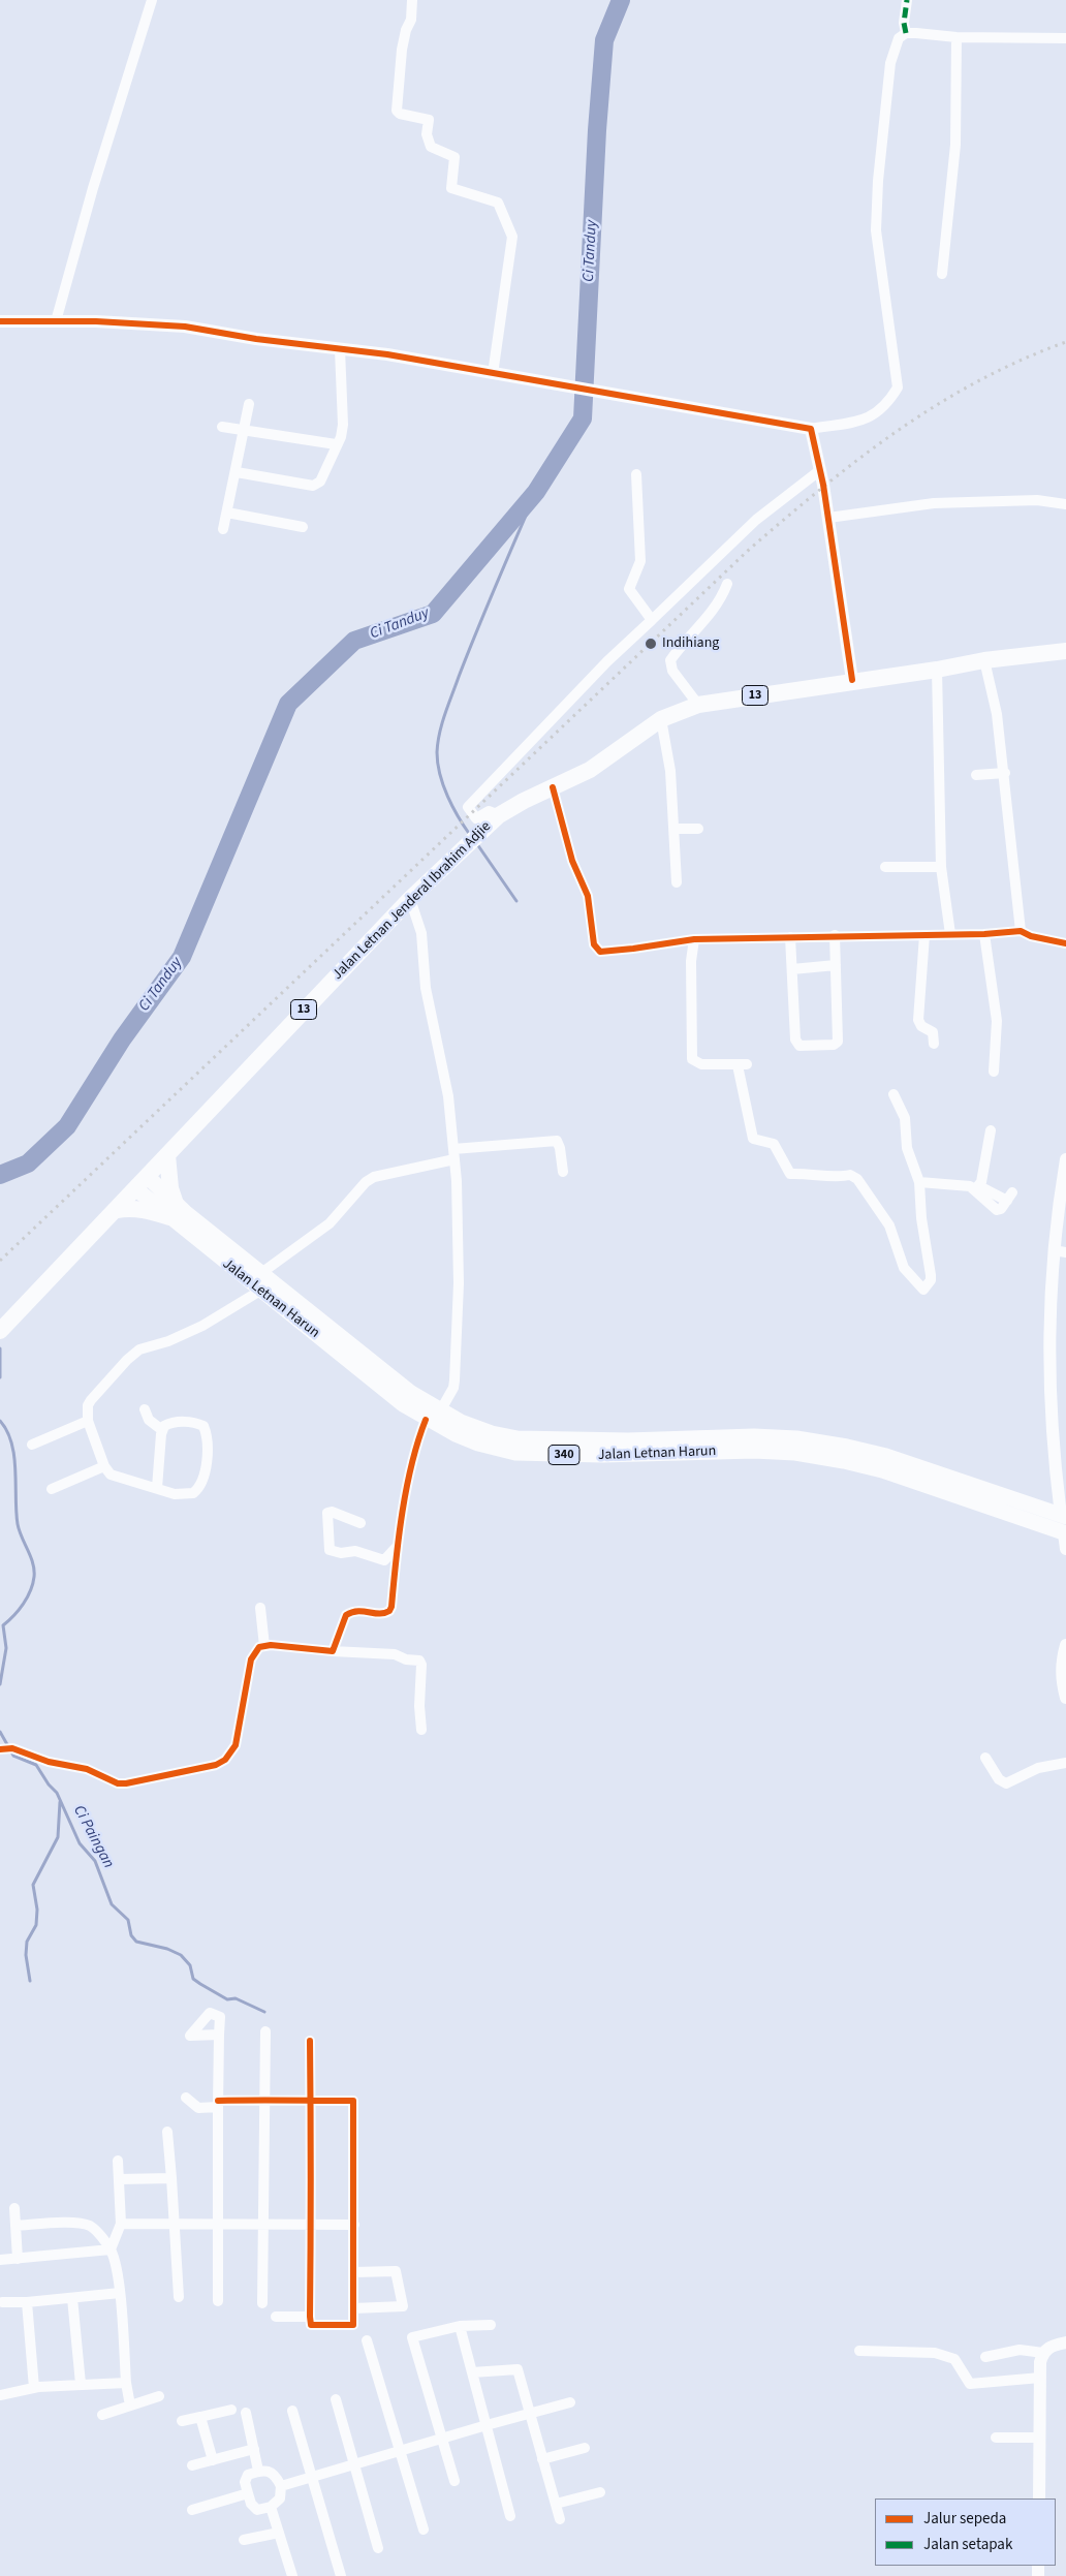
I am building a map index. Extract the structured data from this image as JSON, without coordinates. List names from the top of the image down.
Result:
{
  "streets": {
    "highway": ["13", "Jalan Letnan Jenderal Ibrahim Adjie"],
    "main road": ["Jalan Letnan Harun", "340"]
  },
  "crossings": [
    ["13", "Jalan Letnan Jenderal Ibrahim Adjie"],
    ["13", "Jalan Letnan Harun"],
    ["Jalan Letnan Jenderal Ibrahim Adjie", "Jalan Letnan Harun"]
  ],
  "water": ["Ci Tanduy", "Ci Paingan"],
  "places": ["Indihiang"],
  "legend": ["Jalur sepeda", "Jalan setapak"]
}
